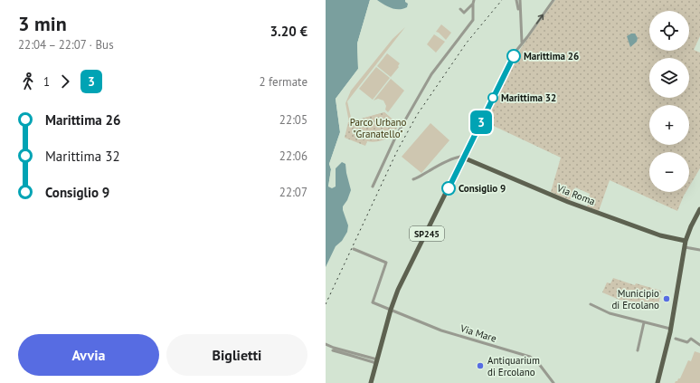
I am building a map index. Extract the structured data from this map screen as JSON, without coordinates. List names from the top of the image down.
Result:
{
  "streets": {
    "main road": ["Via Roma", "SP245"],
    "street": ["Via Mare"]
  },
  "crossings": [
    ["Via Roma", "SP245"],
    ["SP245", "Via Mare"]
  ],
  "parks": ["Parco Urbano \"Granatello\""],
  "places": [
    "Marittima 26",
    "Marittima 32",
    "Consiglio 9",
    "Municipio di Ercolano",
    "Antiquarium di Ercolano"
  ],
  "lines": ["bus line 3"],
  "page": {
    "heading": ["3 min", "22:04 – 22:07 · Bus", "3.20 €"],
    "on_map": "3",
    "map_buttons": ["+", "−"],
    "legs": ["1", "3", "2 fermate"],
    "list": [
      {
        "name": "Marittima 26",
        "value": "22:05"
      },
      {
        "name": "Marittima 32",
        "value": "22:06"
      },
      {
        "name": "Consiglio 9",
        "value": "22:07"
      }
    ],
    "buttons": ["Avvia", "Biglietti"]
  }
}
